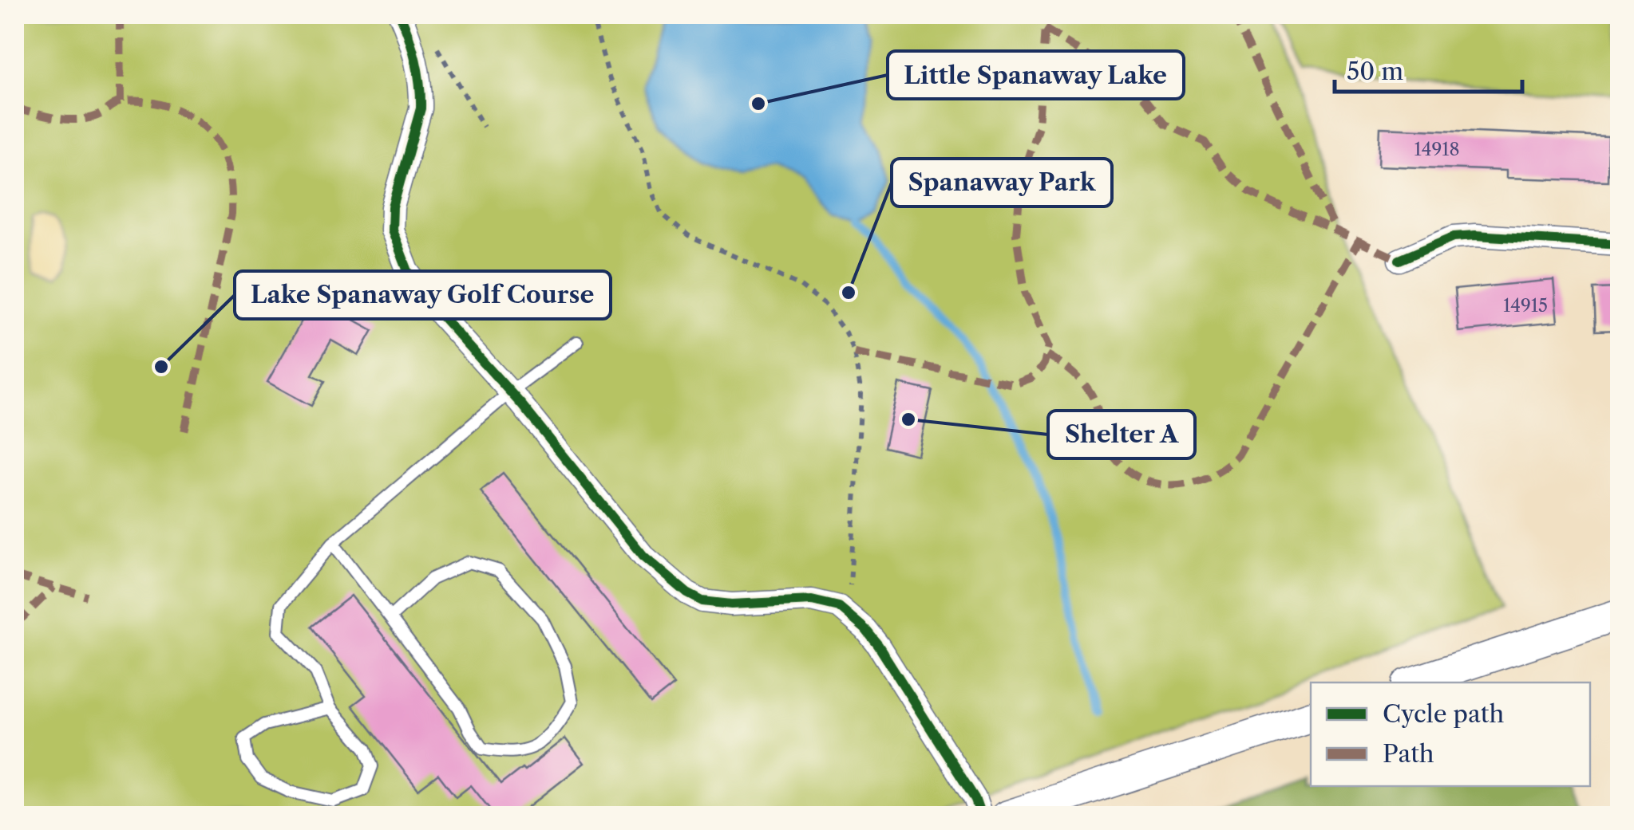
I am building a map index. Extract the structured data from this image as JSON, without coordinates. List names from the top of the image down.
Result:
{
  "places": [
    "Little Spanaway Lake",
    "Spanaway Park",
    "Lake Spanaway Golf Course",
    "Shelter A"
  ],
  "house_numbers": ["14918", "14915"],
  "legend": ["Cycle path", "Path"],
  "scale_bar": "50 m"
}
